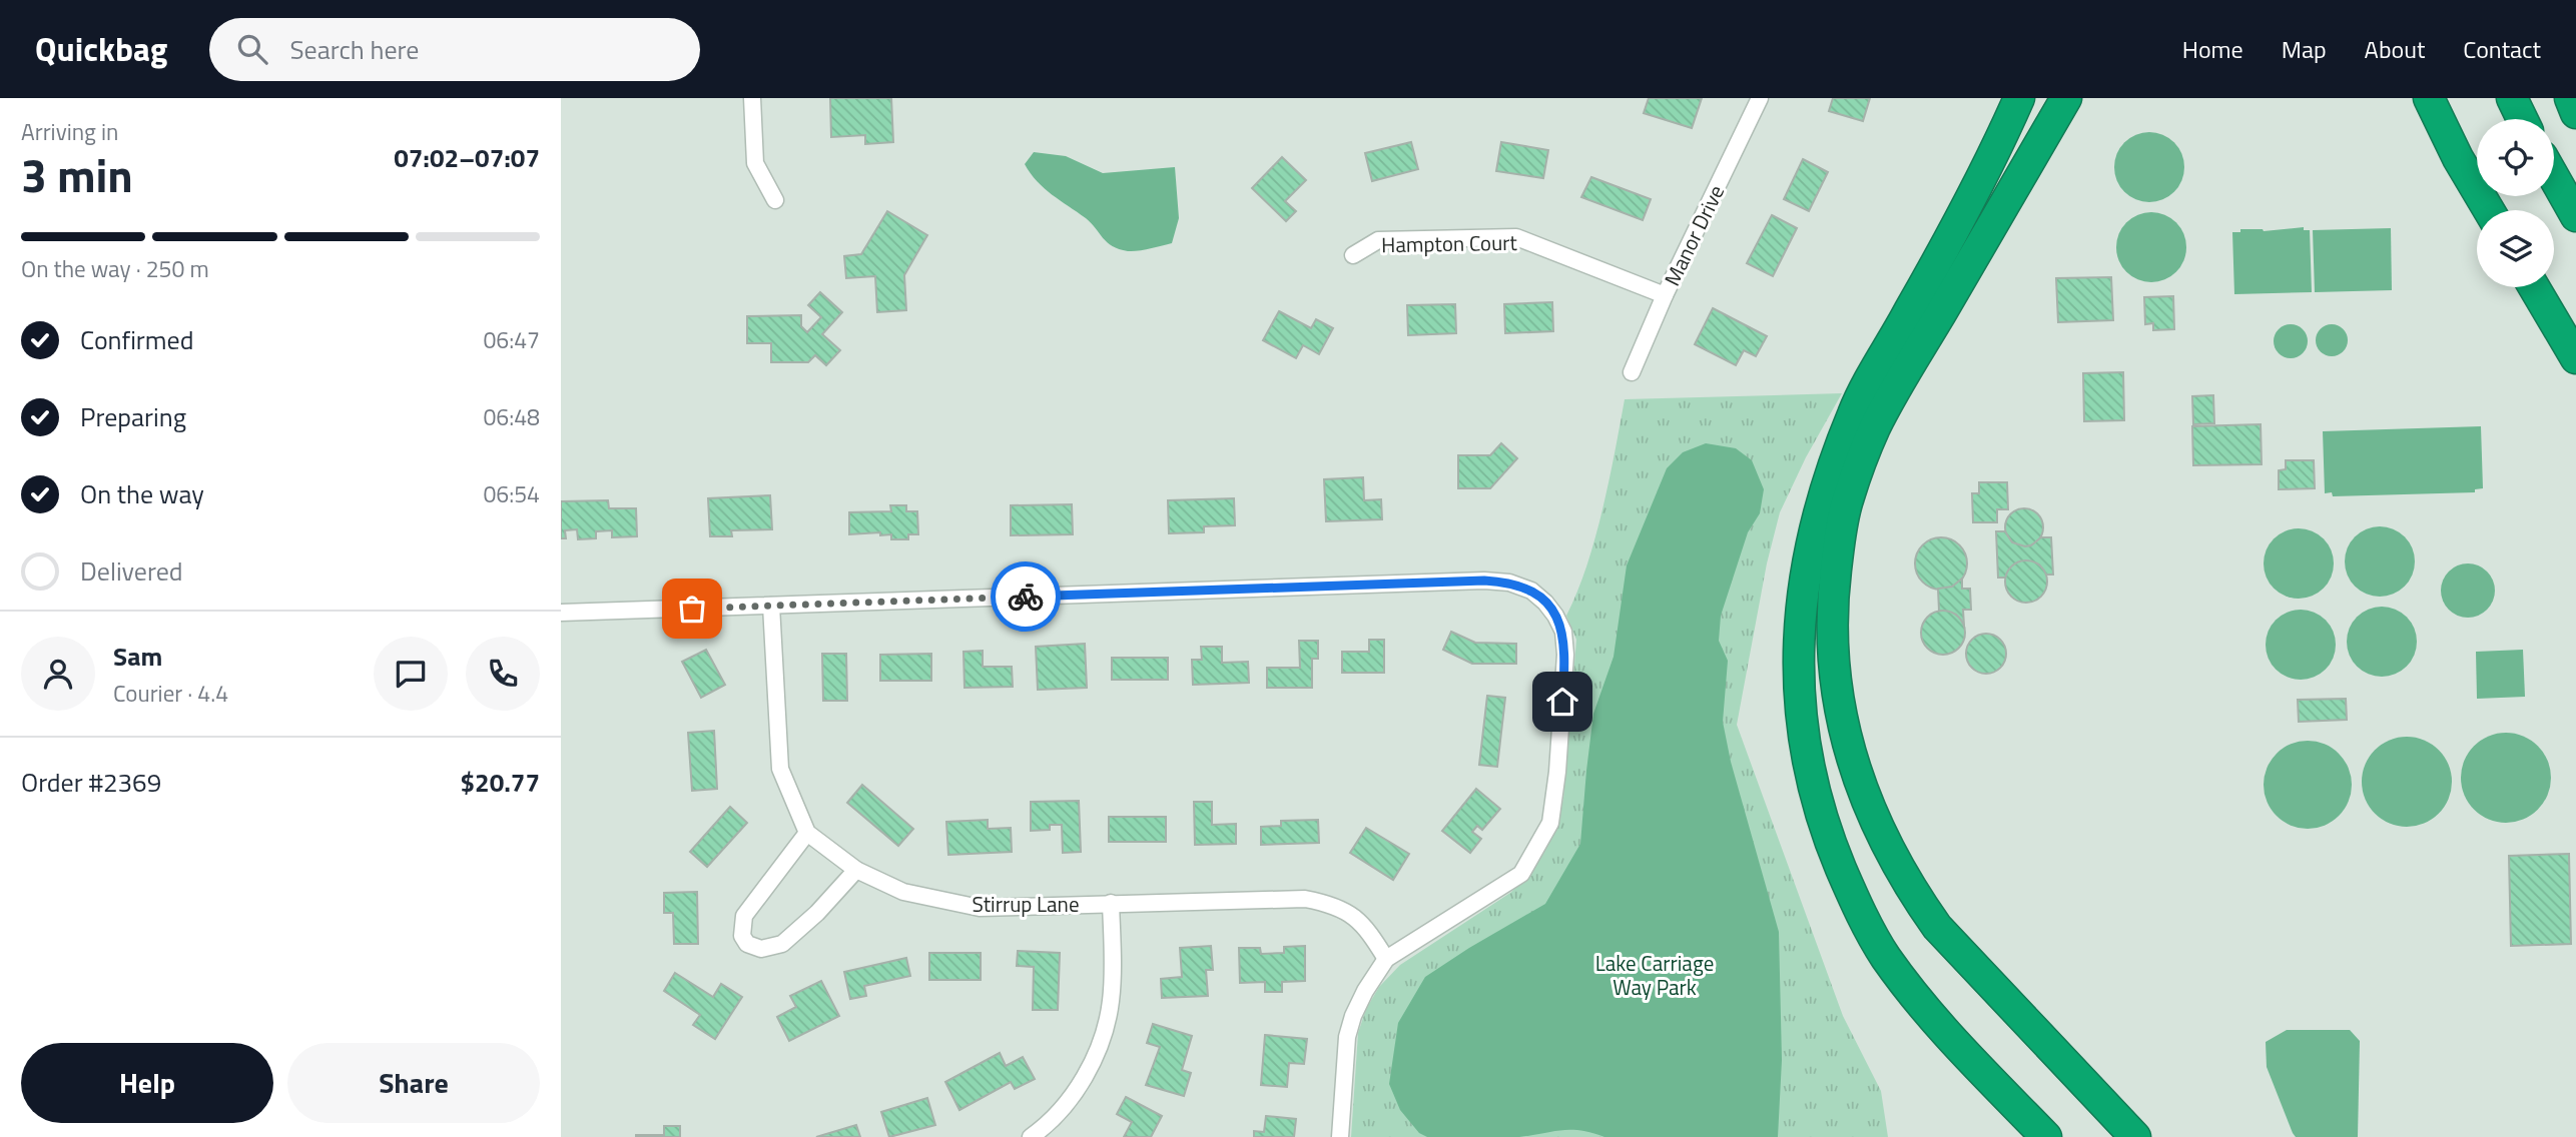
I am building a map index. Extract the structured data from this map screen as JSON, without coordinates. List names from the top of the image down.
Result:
{
  "streets": {
    "street": ["Manor Drive", "Hampton Court", "Stirrup Lane"]
  },
  "crossings": [
    ["Manor Drive", "Hampton Court"]
  ],
  "parks": ["Lake Carriage Way Park"],
  "page": {
    "header": "Quickbag",
    "search": "Search here",
    "nav": [
      "Home",
      "Map",
      "About",
      "Contact"
    ],
    "heading": ["3 min", "Arriving in", "07:02–07:07"],
    "panel": [
      "Sam",
      "Courier · 4.4",
      "Order #2369",
      "$20.77"
    ],
    "bar": "On the way · 250 m",
    "list": [
      ["Confirmed", "06:47"],
      ["Preparing", "06:48"],
      ["On the way", "06:54"],
      "Delivered"
    ],
    "buttons": ["Help", "Share"]
  }
}
